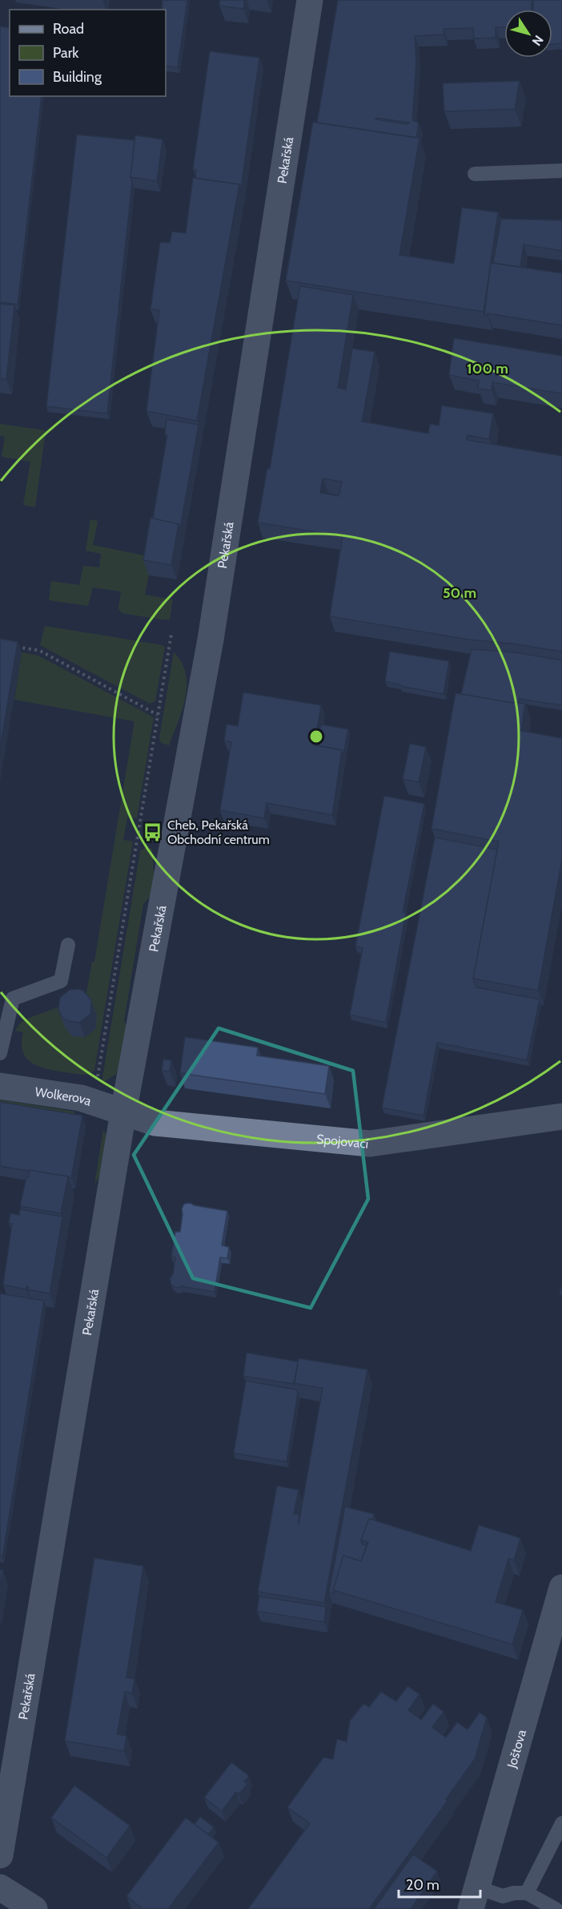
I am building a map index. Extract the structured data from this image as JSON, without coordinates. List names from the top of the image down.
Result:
{
  "streets": {
    "street": [
      "Pekařská",
      "Wolkerova",
      "Spojovací",
      "Joštova"
    ]
  },
  "crossings": [
    ["Pekařská", "Wolkerova"],
    ["Pekařská", "Spojovací"],
    ["Wolkerova", "Spojovací"]
  ],
  "places": {
    "bus stop": ["Cheb, Pekařská Obchodní centrum"]
  },
  "legend": ["Road", "Park", "Building"],
  "scale_bar": "20 m",
  "north": "bottom right",
  "rings": ["100 m", "50 m"]
}
